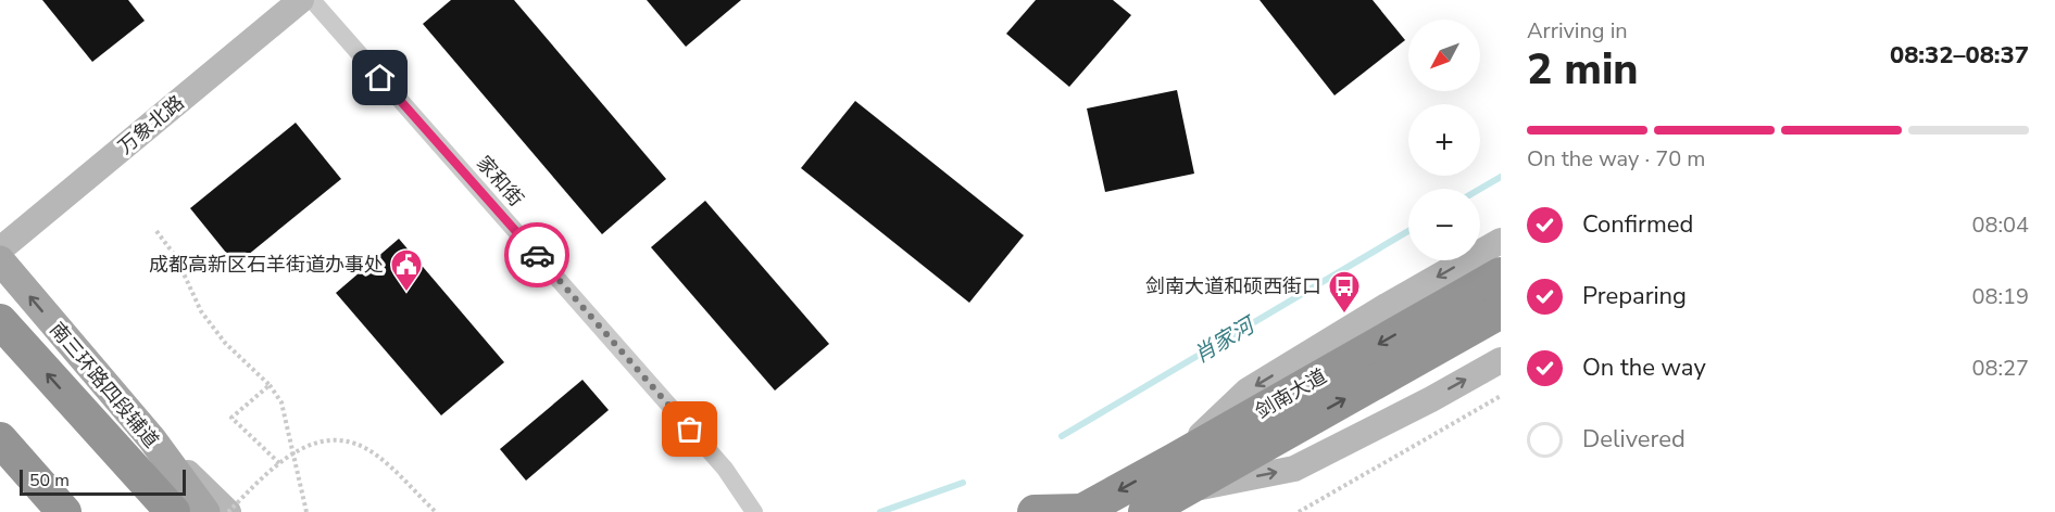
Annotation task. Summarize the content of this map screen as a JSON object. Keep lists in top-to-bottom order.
{
  "streets": {
    "highway": ["剑南大道"],
    "main road": ["万象北路", "南三环路四段辅道"],
    "street": ["家和街"]
  },
  "one_way": ["南三环路四段辅道"],
  "water": ["肖家河"],
  "places": {
    "public building": ["成都高新区石羊街道办事处"],
    "bus stop": ["剑南大道和硕西街口"]
  },
  "scale_bar": "50 m",
  "north": "bottom left",
  "page": {
    "heading": ["2 min", "Arriving in", "08:32–08:37"],
    "map_buttons": ["+", "−"],
    "bar": "On the way · 70 m",
    "list": [
      ["Confirmed", "08:04"],
      ["Preparing", "08:19"],
      ["On the way", "08:27"],
      "Delivered"
    ],
    "scale": "50 m"
  }
}
